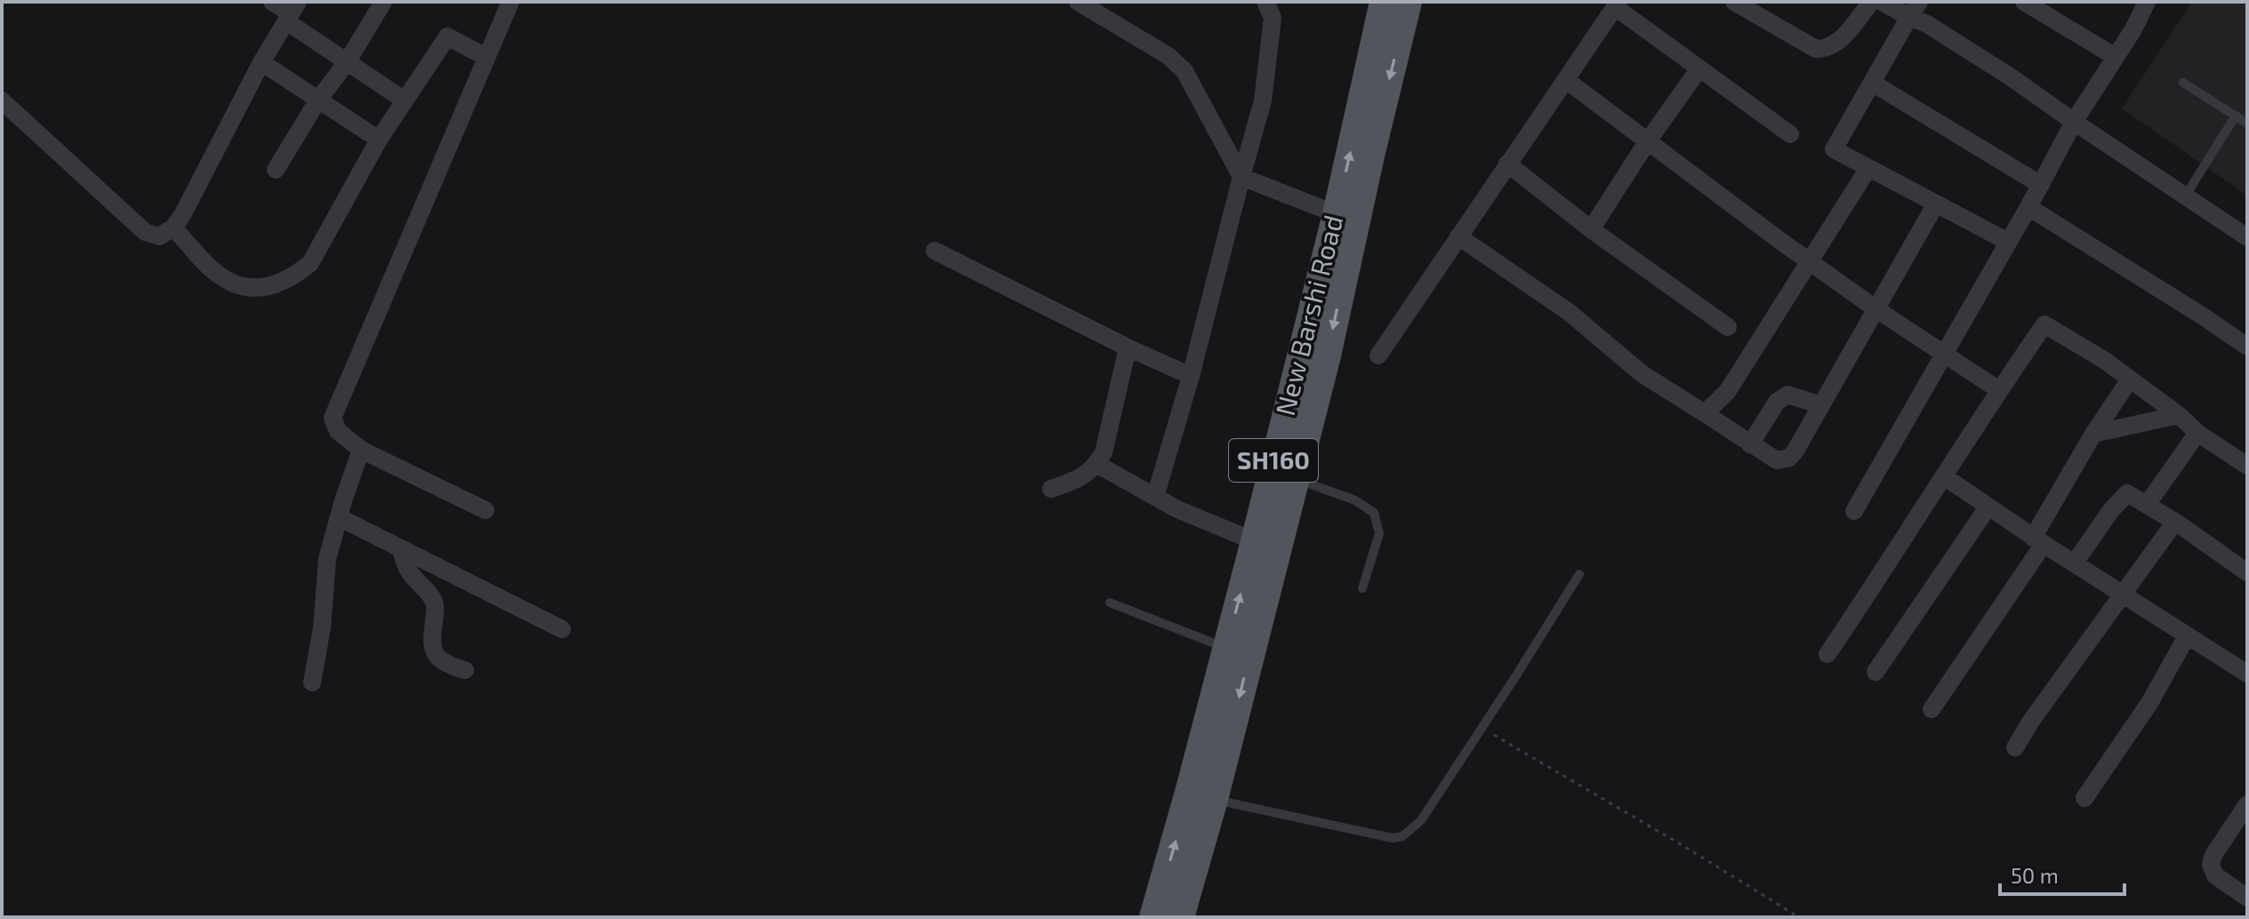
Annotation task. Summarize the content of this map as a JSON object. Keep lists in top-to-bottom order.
{
  "streets": {
    "main road": ["New Barshi Road", "SH160"]
  },
  "scale_bar": "50 m"
}
